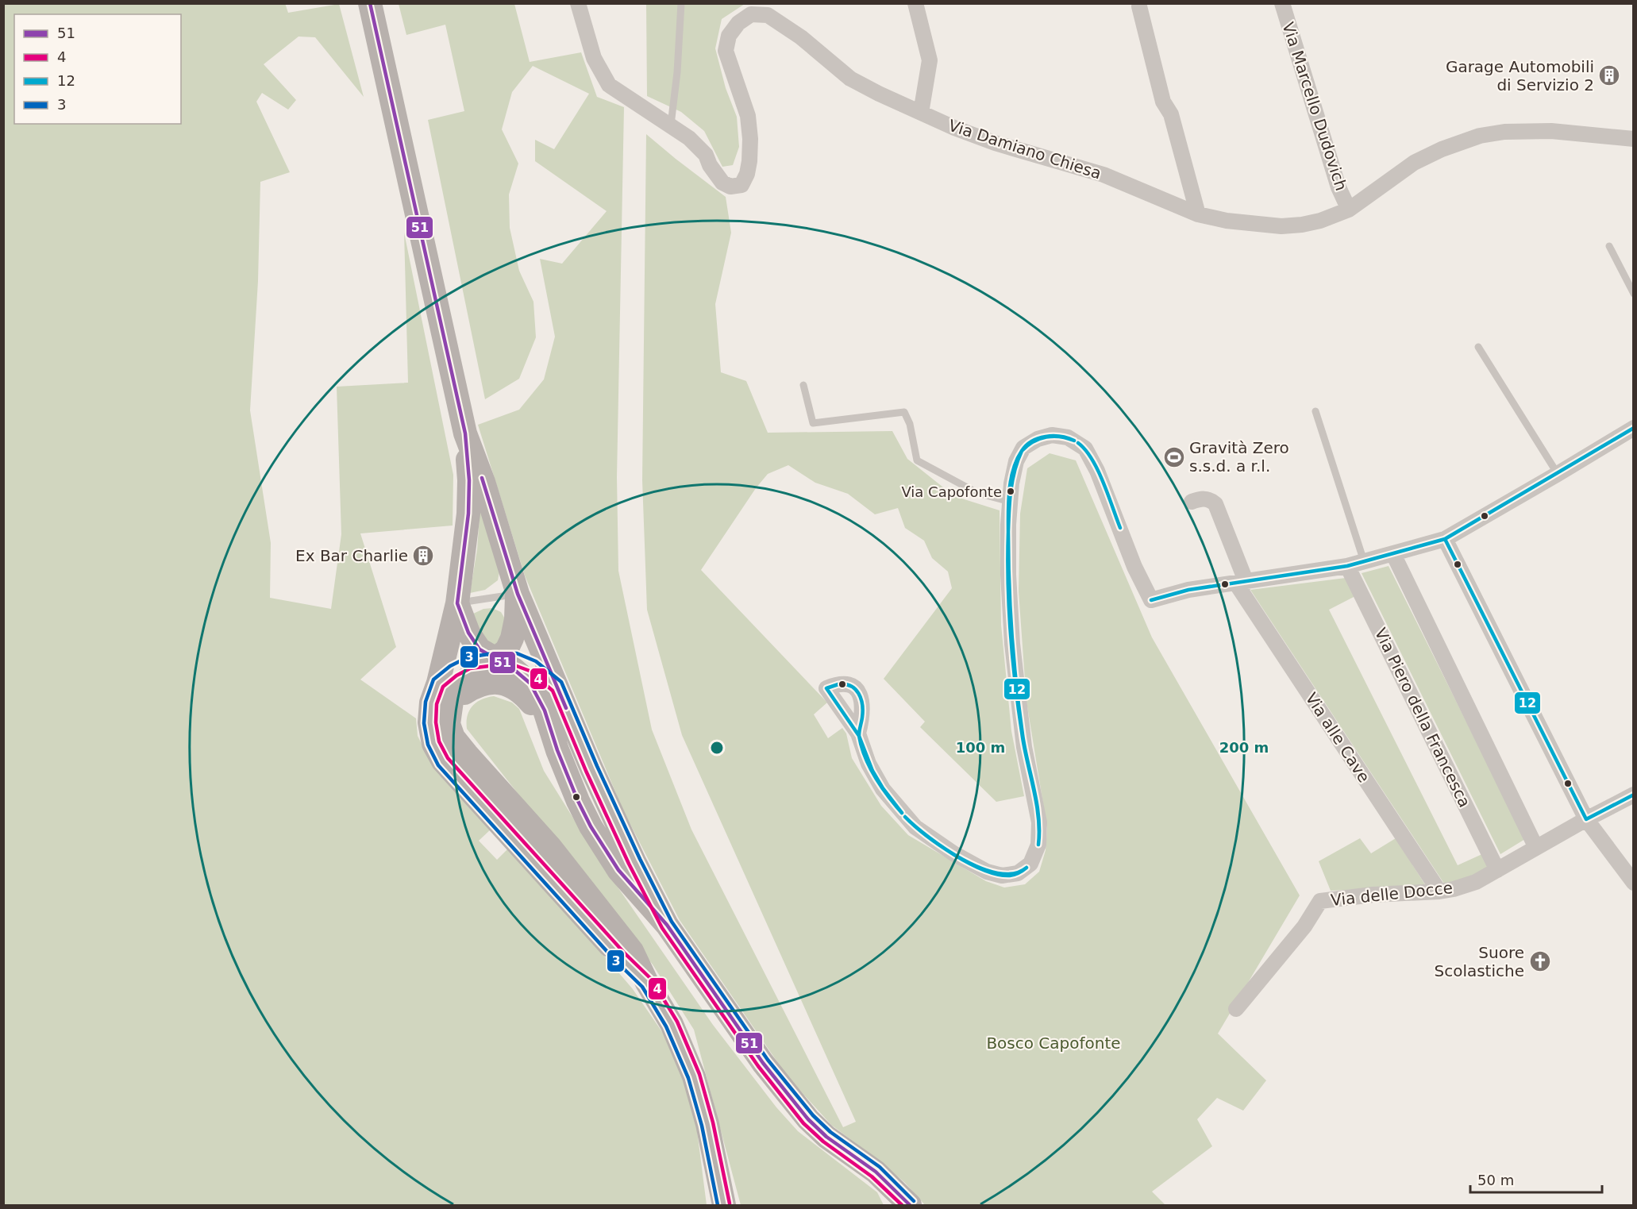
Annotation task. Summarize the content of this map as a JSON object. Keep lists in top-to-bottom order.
{
  "streets": {
    "street": [
      "Via Marcello Dudovich",
      "Via Damiano Chiesa",
      "Via Piero della Francesca",
      "Via alle Cave",
      "Via delle Docce"
    ]
  },
  "crossings": [
    ["Via Marcello Dudovich", "Via Damiano Chiesa"],
    ["Via Piero della Francesca", "Via delle Docce"],
    ["Via alle Cave", "Via delle Docce"]
  ],
  "parks": ["Bosco Capofonte"],
  "places": {
    "building": ["Garage Automobili di Servizio 2", "Ex Bar Charlie"],
    "sports": ["Gravità Zero s.s.d. a r.l."],
    "other": ["Via Capofonte"],
    "church": ["Suore Scolastiche"]
  },
  "lines": [
    "transit line 51",
    "transit line 12",
    "transit line 3",
    "transit line 4"
  ],
  "legend": [
    "51",
    "4",
    "12",
    "3"
  ],
  "scale_bar": "50 m",
  "rings": ["100 m", "200 m"]
}
